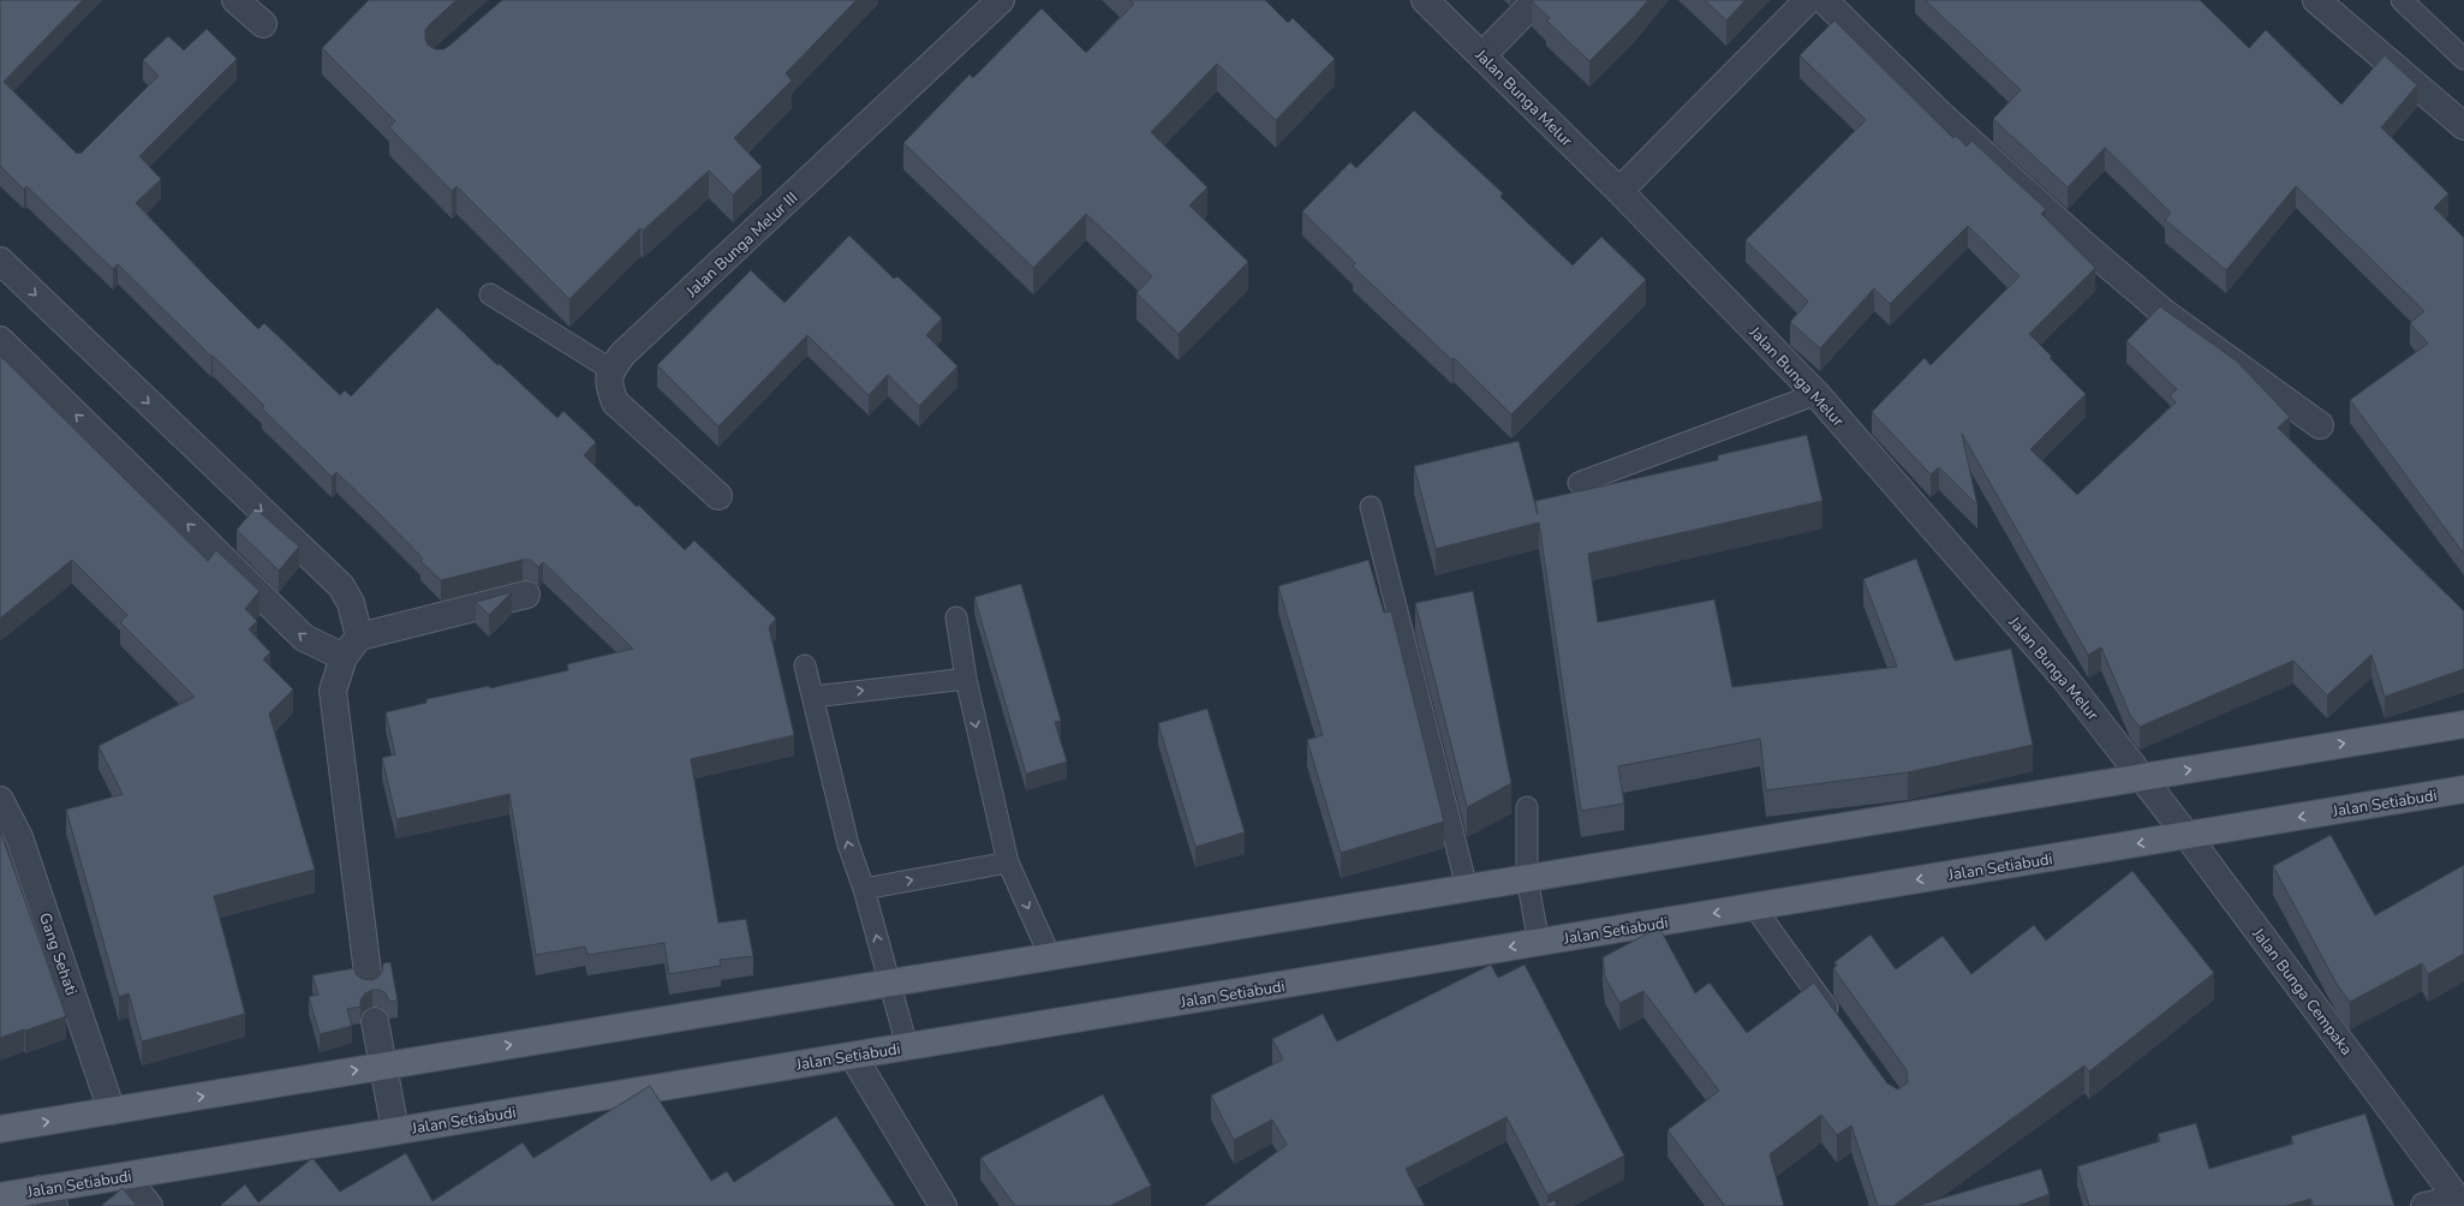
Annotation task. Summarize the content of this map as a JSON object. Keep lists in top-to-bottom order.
{
  "streets": {
    "main road": ["Jalan Setiabudi"],
    "street": [
      "Jalan Bunga Melur",
      "Jalan Bunga Melur III",
      "Gang Sehati",
      "Jalan Bunga Cempaka"
    ]
  },
  "crossings": [
    ["Jalan Bunga Melur", "Jalan Bunga Cempaka"],
    ["Jalan Setiabudi", "Jalan Bunga Cempaka"]
  ]
}
